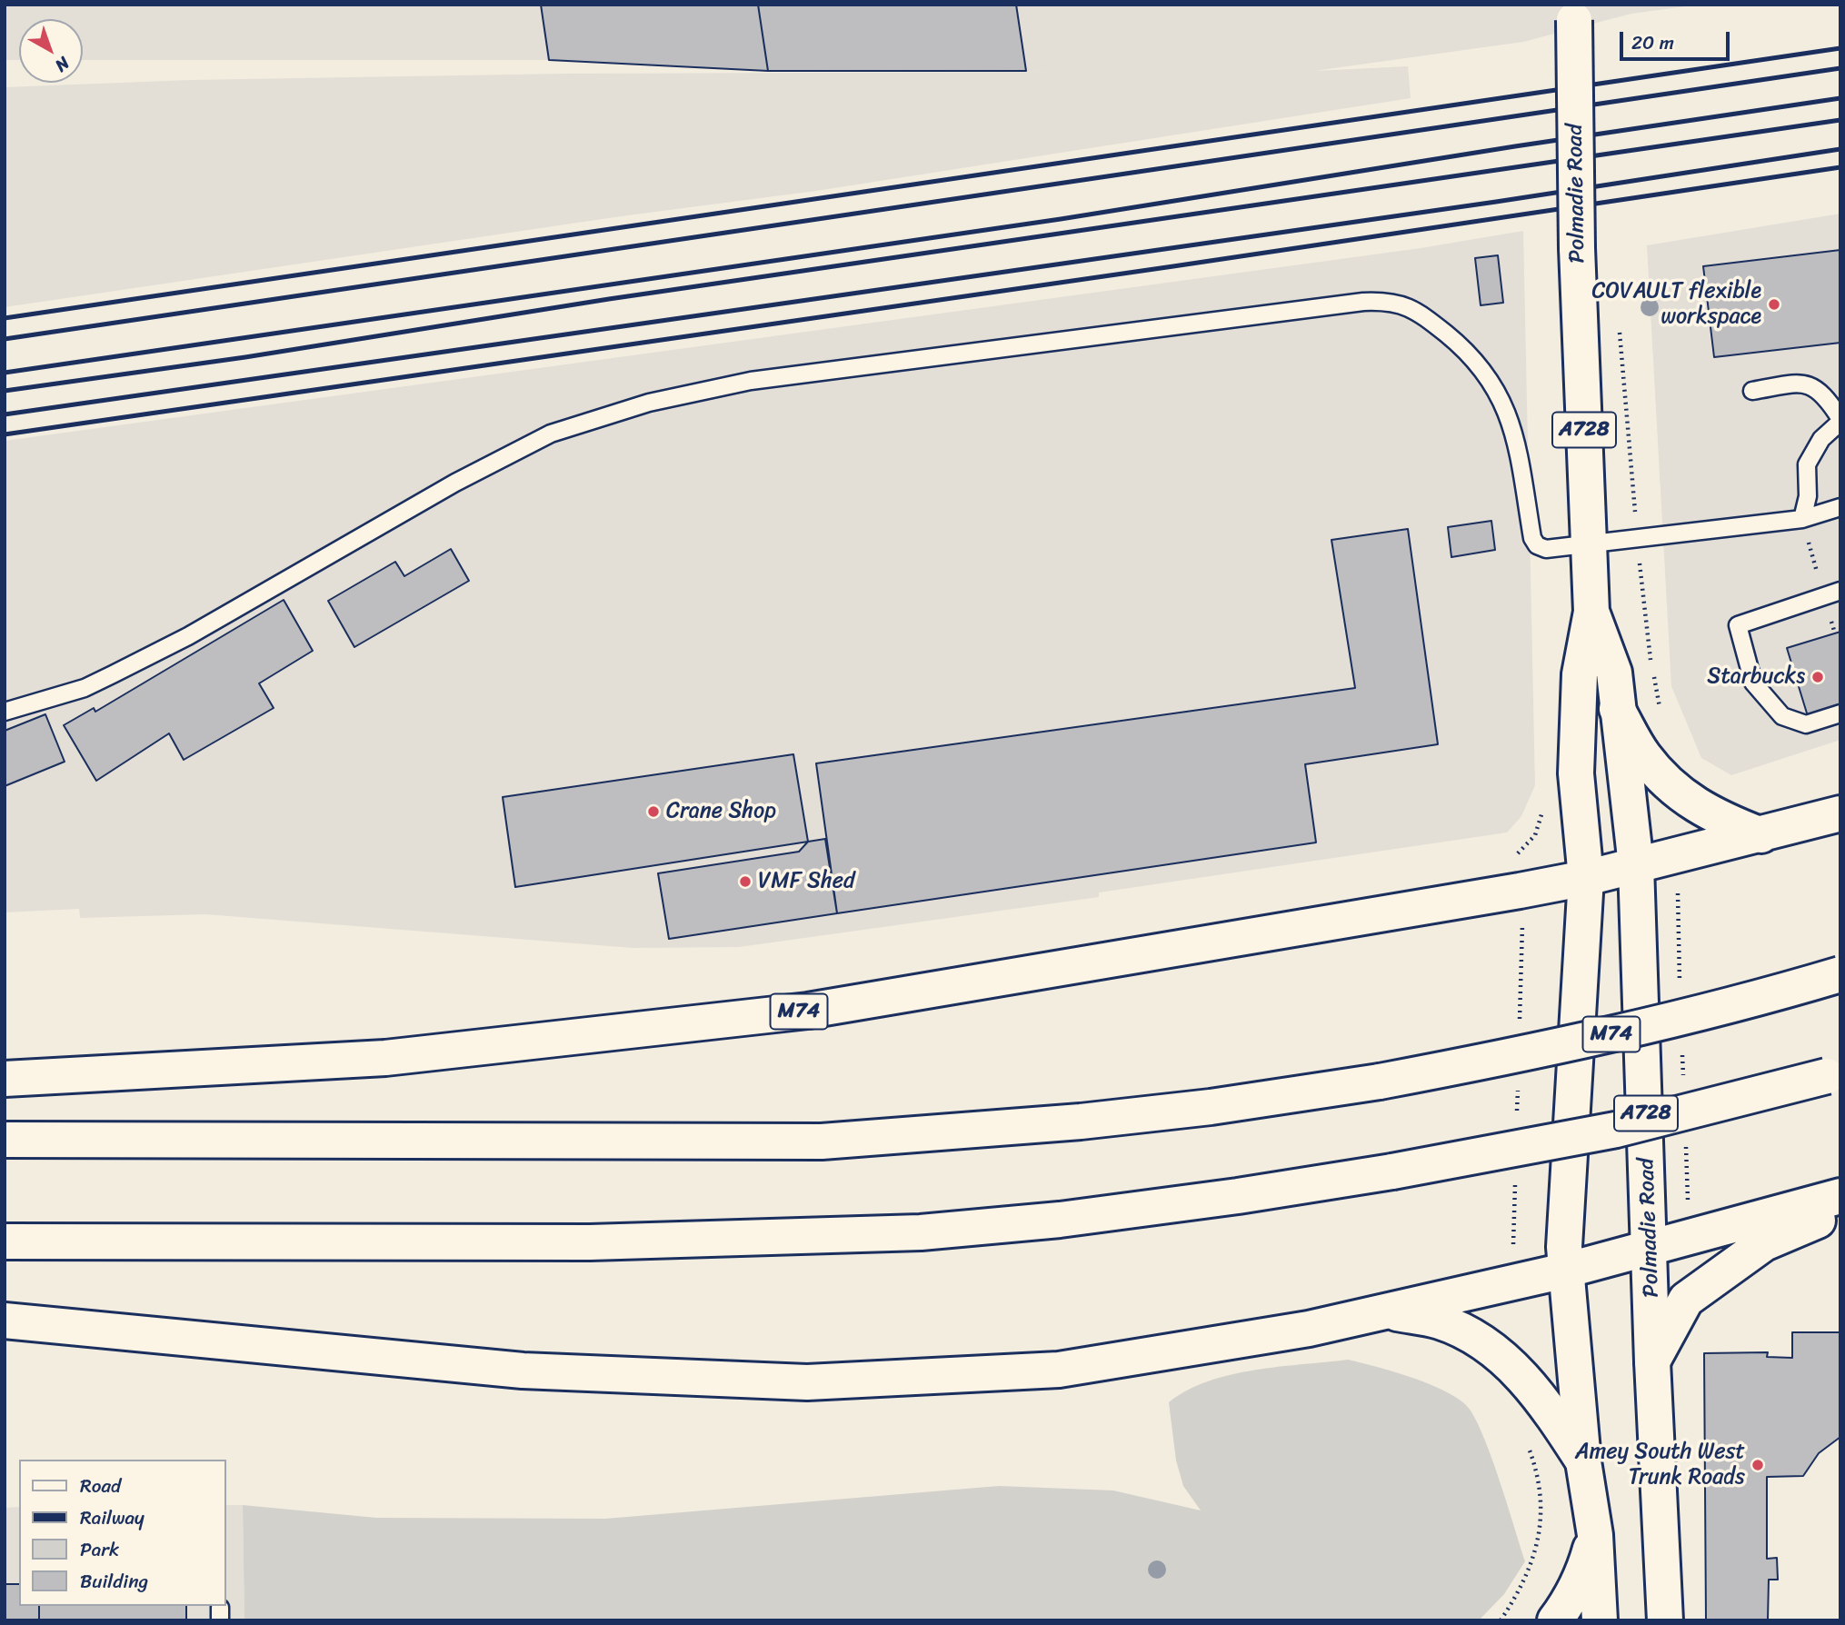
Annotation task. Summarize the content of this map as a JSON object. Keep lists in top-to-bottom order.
{
  "streets": {
    "main road": ["Polmadie Road", "A728", "M74"]
  },
  "crossings": [
    ["Polmadie Road", "A728"],
    ["Polmadie Road", "M74"]
  ],
  "places": [
    "COVAULT flexible workspace",
    "Starbucks",
    "Crane Shop",
    "VMF Shed",
    "Amey South West Trunk Roads"
  ],
  "legend": [
    "Road",
    "Railway",
    "Park",
    "Building"
  ],
  "scale_bar": "20 m",
  "north": "bottom right"
}
